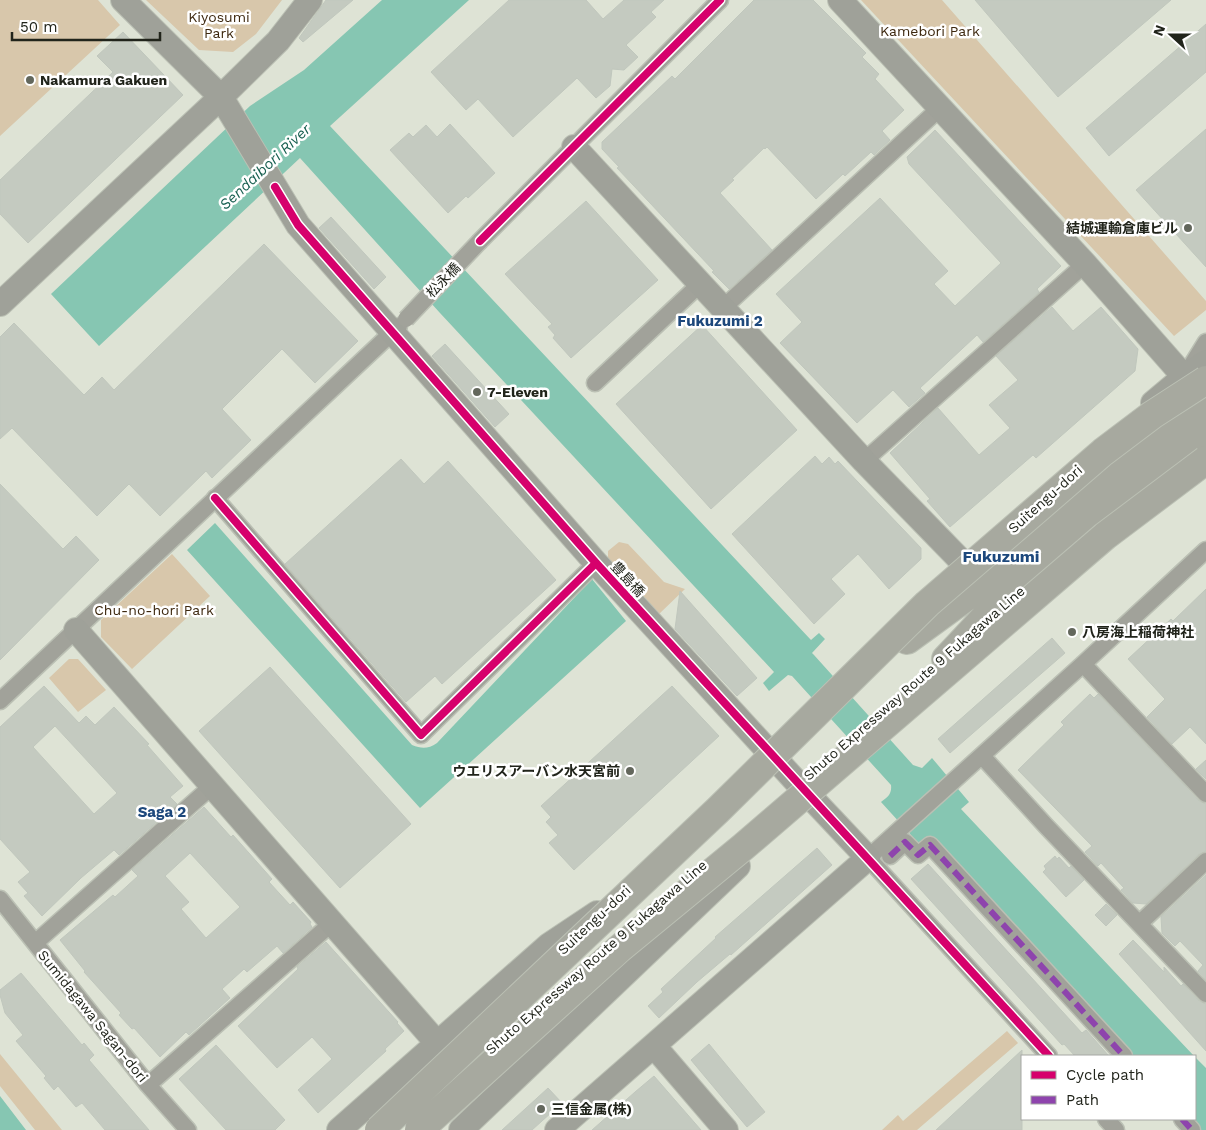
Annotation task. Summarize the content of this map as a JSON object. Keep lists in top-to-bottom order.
{
  "streets": {
    "highway": ["Shuto Expressway Route 9 Fukagawa Line"],
    "street": [
      "松永橋",
      "Suitengu-dori",
      "豊島橋",
      "Sumidagawa Sagan-dori"
    ]
  },
  "crossings": [
    ["松永橋", "豊島橋"],
    ["Suitengu-dori", "豊島橋"],
    ["Suitengu-dori", "Shuto Expressway Route 9 Fukagawa Line"]
  ],
  "districts": ["Fukuzumi 2", "Fukuzumi", "Saga 2"],
  "water": ["Sendaibori River"],
  "parks": ["Kiyosumi Park", "Kamebori Park", "Chu-no-hori Park"],
  "places": [
    "Nakamura Gakuen",
    "結城運輸倉庫ビル",
    "7-Eleven",
    "八房海上稲荷神社",
    "ウエリスアーバン水天宮前",
    "三信金属(株)"
  ],
  "legend": ["Cycle path", "Path"],
  "scale_bar": "50 m",
  "north": "left"
}
